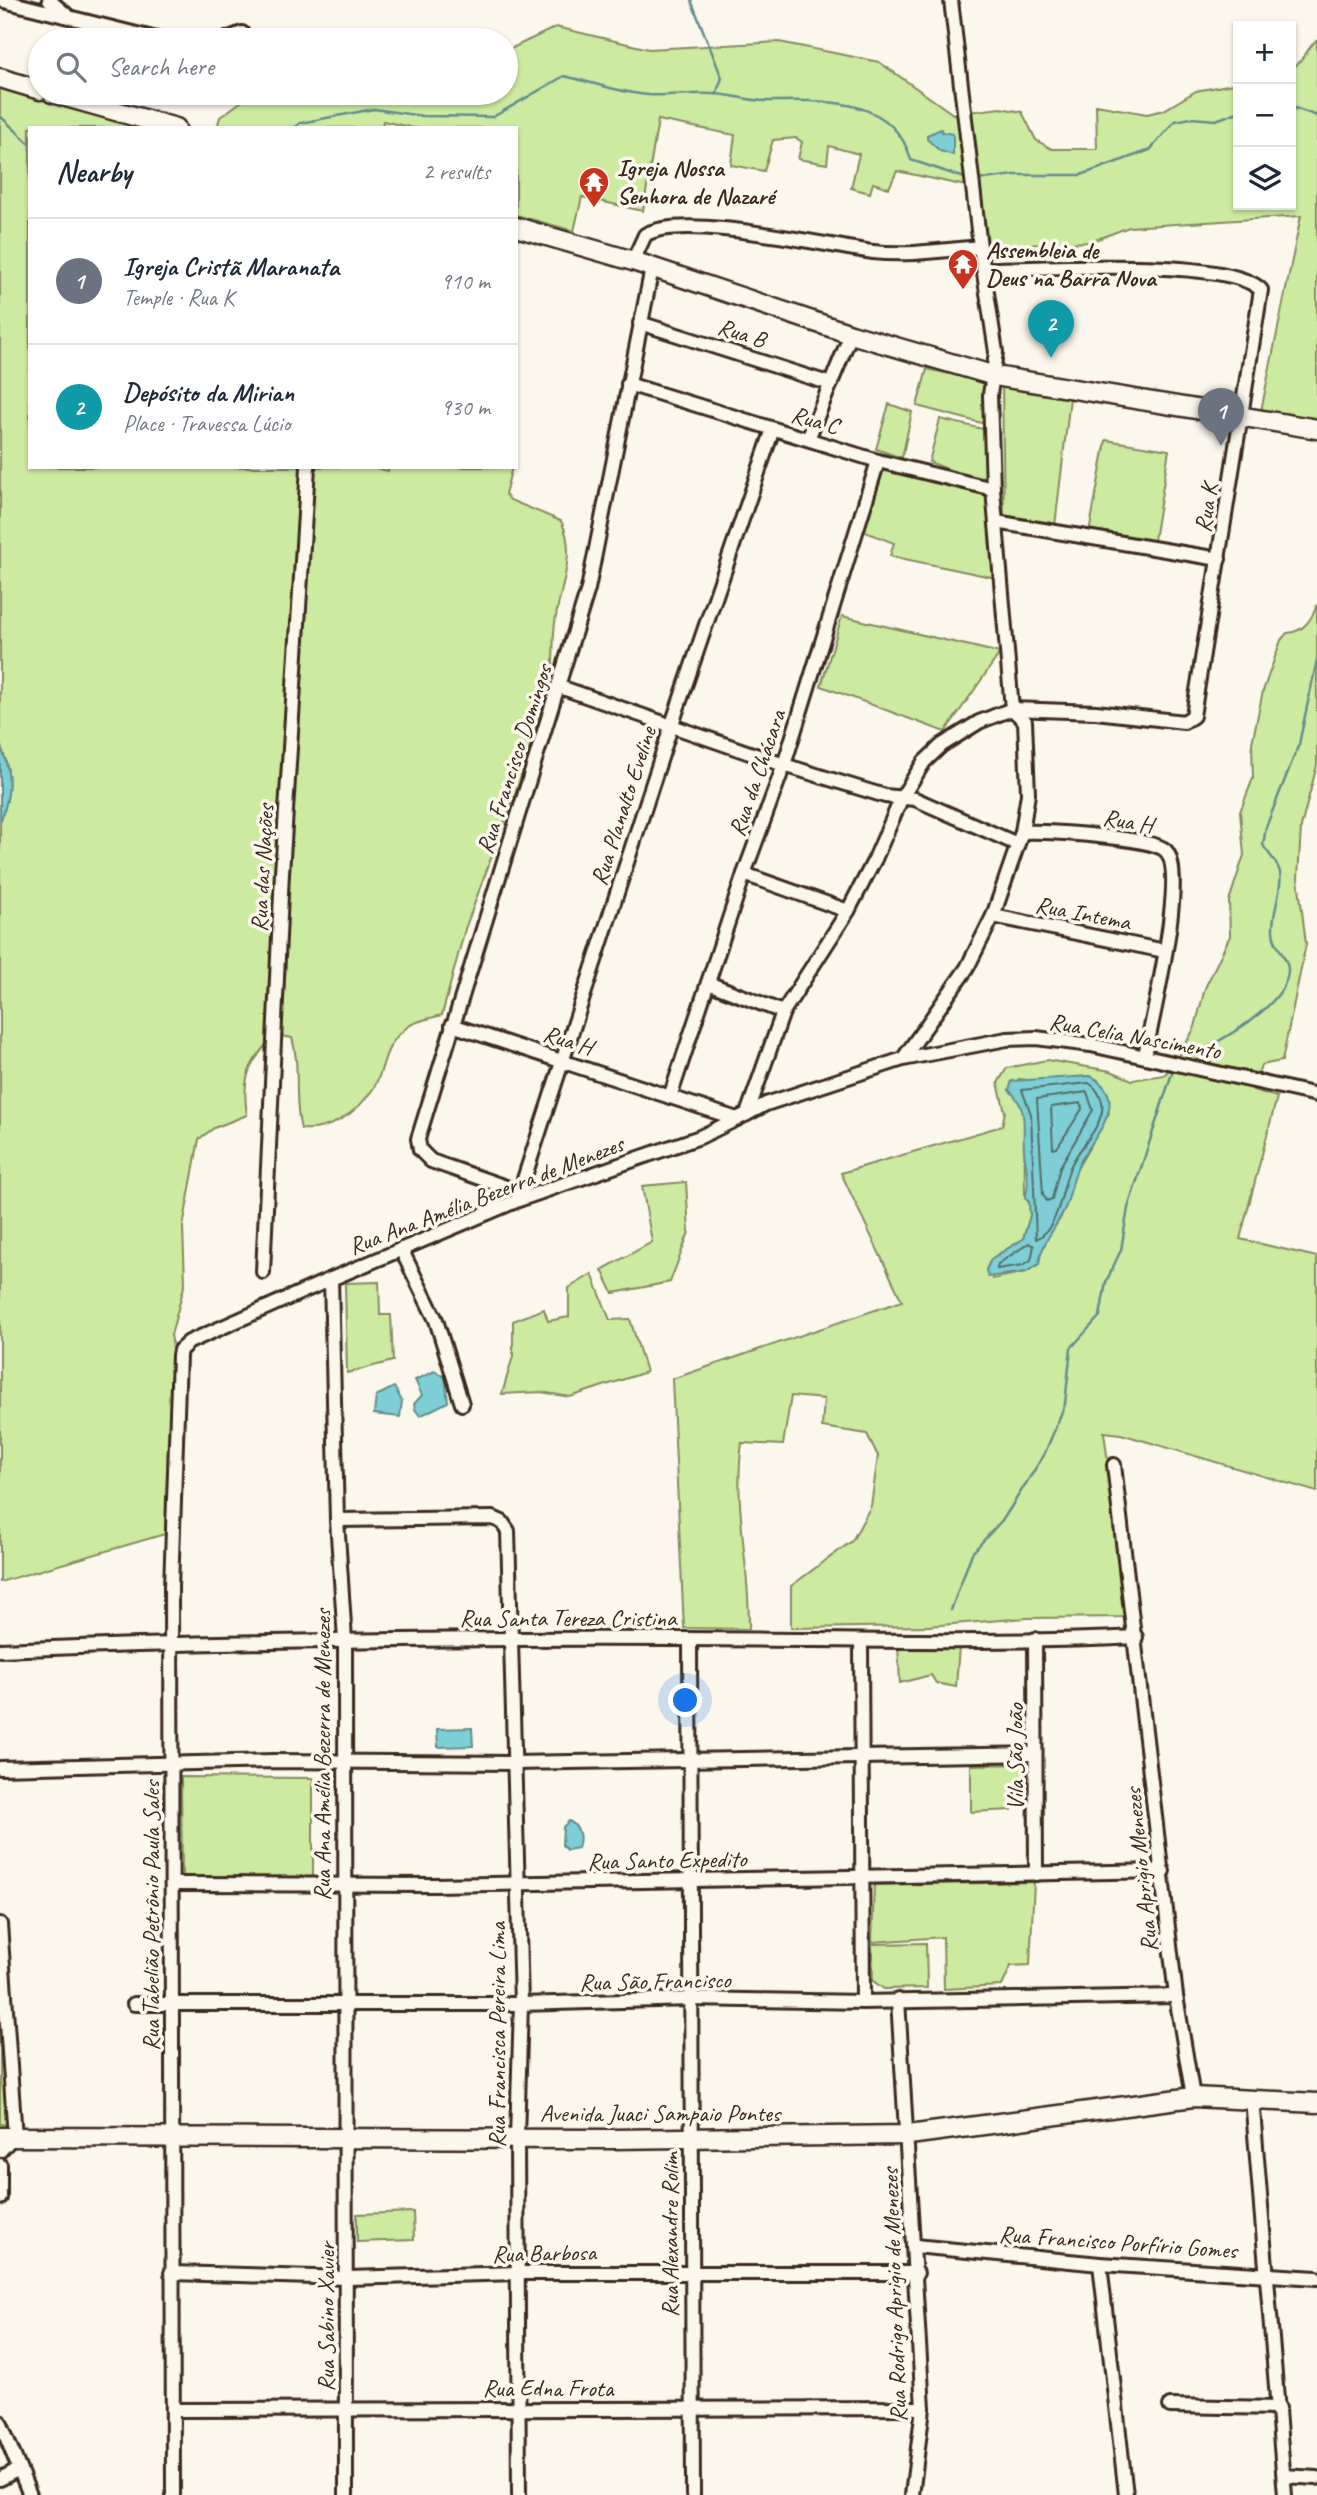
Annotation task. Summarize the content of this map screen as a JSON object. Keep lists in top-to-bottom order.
{
  "streets": {
    "main road": ["Avenida Juaci Sampaio Pontes"],
    "street": [
      "Rua B",
      "Rua C",
      "Rua K",
      "Rua Francisco Domingos",
      "Rua da Chácara",
      "Rua Planalto Eveline",
      "Rua H",
      "Rua das Nações",
      "Rua Intema",
      "Rua Celia Nascimento",
      "Rua Ana Amélia Bezerra de Menezes",
      "Rua Santa Tereza Cristina",
      "Vila São João",
      "Rua Santo Expedito",
      "Rua Aprigio Menezes",
      "Rua Tabelião Petrônio Paula Sales",
      "Rua São Francisco",
      "Rua Francisca Pereira Lima",
      "Rua Alexandre Rolim",
      "Rua Francisco Porfírio Gomes",
      "Rua Barbosa",
      "Rua Rodrigo Aprigio de Menezes",
      "Rua Sabino Xavier",
      "Rua Edna Frota"
    ]
  },
  "crossings": [
    ["Rua B", "Rua Francisco Domingos"],
    ["Rua C", "Rua Francisco Domingos"],
    ["Rua C", "Rua da Chácara"],
    ["Rua C", "Rua Planalto Eveline"],
    ["Rua Francisco Domingos", "Rua Planalto Eveline"],
    ["Rua Francisco Domingos", "Rua H"],
    ["Rua Francisco Domingos", "Rua Ana Amélia Bezerra de Menezes"],
    ["Rua da Chácara", "Rua H"],
    ["Rua Planalto Eveline", "Rua H"],
    ["Rua Planalto Eveline", "Rua Ana Amélia Bezerra de Menezes"],
    ["Rua H", "Rua Intema"],
    ["Rua H", "Rua Celia Nascimento"],
    ["Rua H", "Rua Ana Amélia Bezerra de Menezes"],
    ["Rua Celia Nascimento", "Rua Ana Amélia Bezerra de Menezes"],
    ["Rua Ana Amélia Bezerra de Menezes", "Rua Santa Tereza Cristina"],
    ["Rua Ana Amélia Bezerra de Menezes", "Rua Santo Expedito"],
    ["Rua Ana Amélia Bezerra de Menezes", "Rua Tabelião Petrônio Paula Sales"],
    ["Rua Ana Amélia Bezerra de Menezes", "Rua São Francisco"],
    ["Rua Ana Amélia Bezerra de Menezes", "Rua Francisca Pereira Lima"],
    ["Rua Ana Amélia Bezerra de Menezes", "Avenida Juaci Sampaio Pontes"],
    ["Rua Ana Amélia Bezerra de Menezes", "Rua Sabino Xavier"],
    ["Rua Santa Tereza Cristina", "Vila São João"],
    ["Rua Santa Tereza Cristina", "Rua Aprigio Menezes"],
    ["Rua Santa Tereza Cristina", "Rua Tabelião Petrônio Paula Sales"],
    ["Rua Santa Tereza Cristina", "Rua Francisca Pereira Lima"],
    ["Rua Santa Tereza Cristina", "Rua Alexandre Rolim"],
    ["Vila São João", "Rua Santo Expedito"],
    ["Rua Santo Expedito", "Rua Aprigio Menezes"],
    ["Rua Santo Expedito", "Rua Tabelião Petrônio Paula Sales"],
    ["Rua Santo Expedito", "Rua Francisca Pereira Lima"],
    ["Rua Santo Expedito", "Rua Alexandre Rolim"],
    ["Rua Aprigio Menezes", "Rua São Francisco"],
    ["Rua Aprigio Menezes", "Avenida Juaci Sampaio Pontes"],
    ["Rua Tabelião Petrônio Paula Sales", "Rua São Francisco"],
    ["Rua Tabelião Petrônio Paula Sales", "Avenida Juaci Sampaio Pontes"],
    ["Rua Tabelião Petrônio Paula Sales", "Rua Barbosa"],
    ["Rua Tabelião Petrônio Paula Sales", "Rua Edna Frota"],
    ["Rua São Francisco", "Rua Francisca Pereira Lima"],
    ["Rua São Francisco", "Rua Alexandre Rolim"],
    ["Rua São Francisco", "Rua Rodrigo Aprigio de Menezes"],
    ["Rua Francisca Pereira Lima", "Avenida Juaci Sampaio Pontes"],
    ["Rua Francisca Pereira Lima", "Rua Barbosa"],
    ["Rua Francisca Pereira Lima", "Rua Edna Frota"],
    ["Avenida Juaci Sampaio Pontes", "Rua Alexandre Rolim"],
    ["Avenida Juaci Sampaio Pontes", "Rua Rodrigo Aprigio de Menezes"],
    ["Avenida Juaci Sampaio Pontes", "Rua Sabino Xavier"],
    ["Rua Alexandre Rolim", "Rua Barbosa"],
    ["Rua Alexandre Rolim", "Rua Edna Frota"],
    ["Rua Francisco Porfírio Gomes", "Rua Rodrigo Aprigio de Menezes"],
    ["Rua Barbosa", "Rua Rodrigo Aprigio de Menezes"],
    ["Rua Barbosa", "Rua Sabino Xavier"],
    ["Rua Rodrigo Aprigio de Menezes", "Rua Edna Frota"],
    ["Rua Sabino Xavier", "Rua Edna Frota"]
  ],
  "places": {
    "temple": ["Igreja Nossa Senhora de Nazaré", "Assembleia de Deus na Barra Nova"]
  },
  "page": {
    "map_buttons": ["+", "−"],
    "search": "Search here",
    "heading": ["Nearby", "2 results"],
    "list": [
      {
        "mark": "1",
        "name": "Igreja Cristã Maranata",
        "note": "Temple · Rua K",
        "value": "910 m"
      },
      {
        "mark": "2",
        "name": "Depósito da Mirian",
        "note": "Place · Travessa Lúcio",
        "value": "930 m"
      }
    ],
    "pins": ["2", "1"]
  }
}
